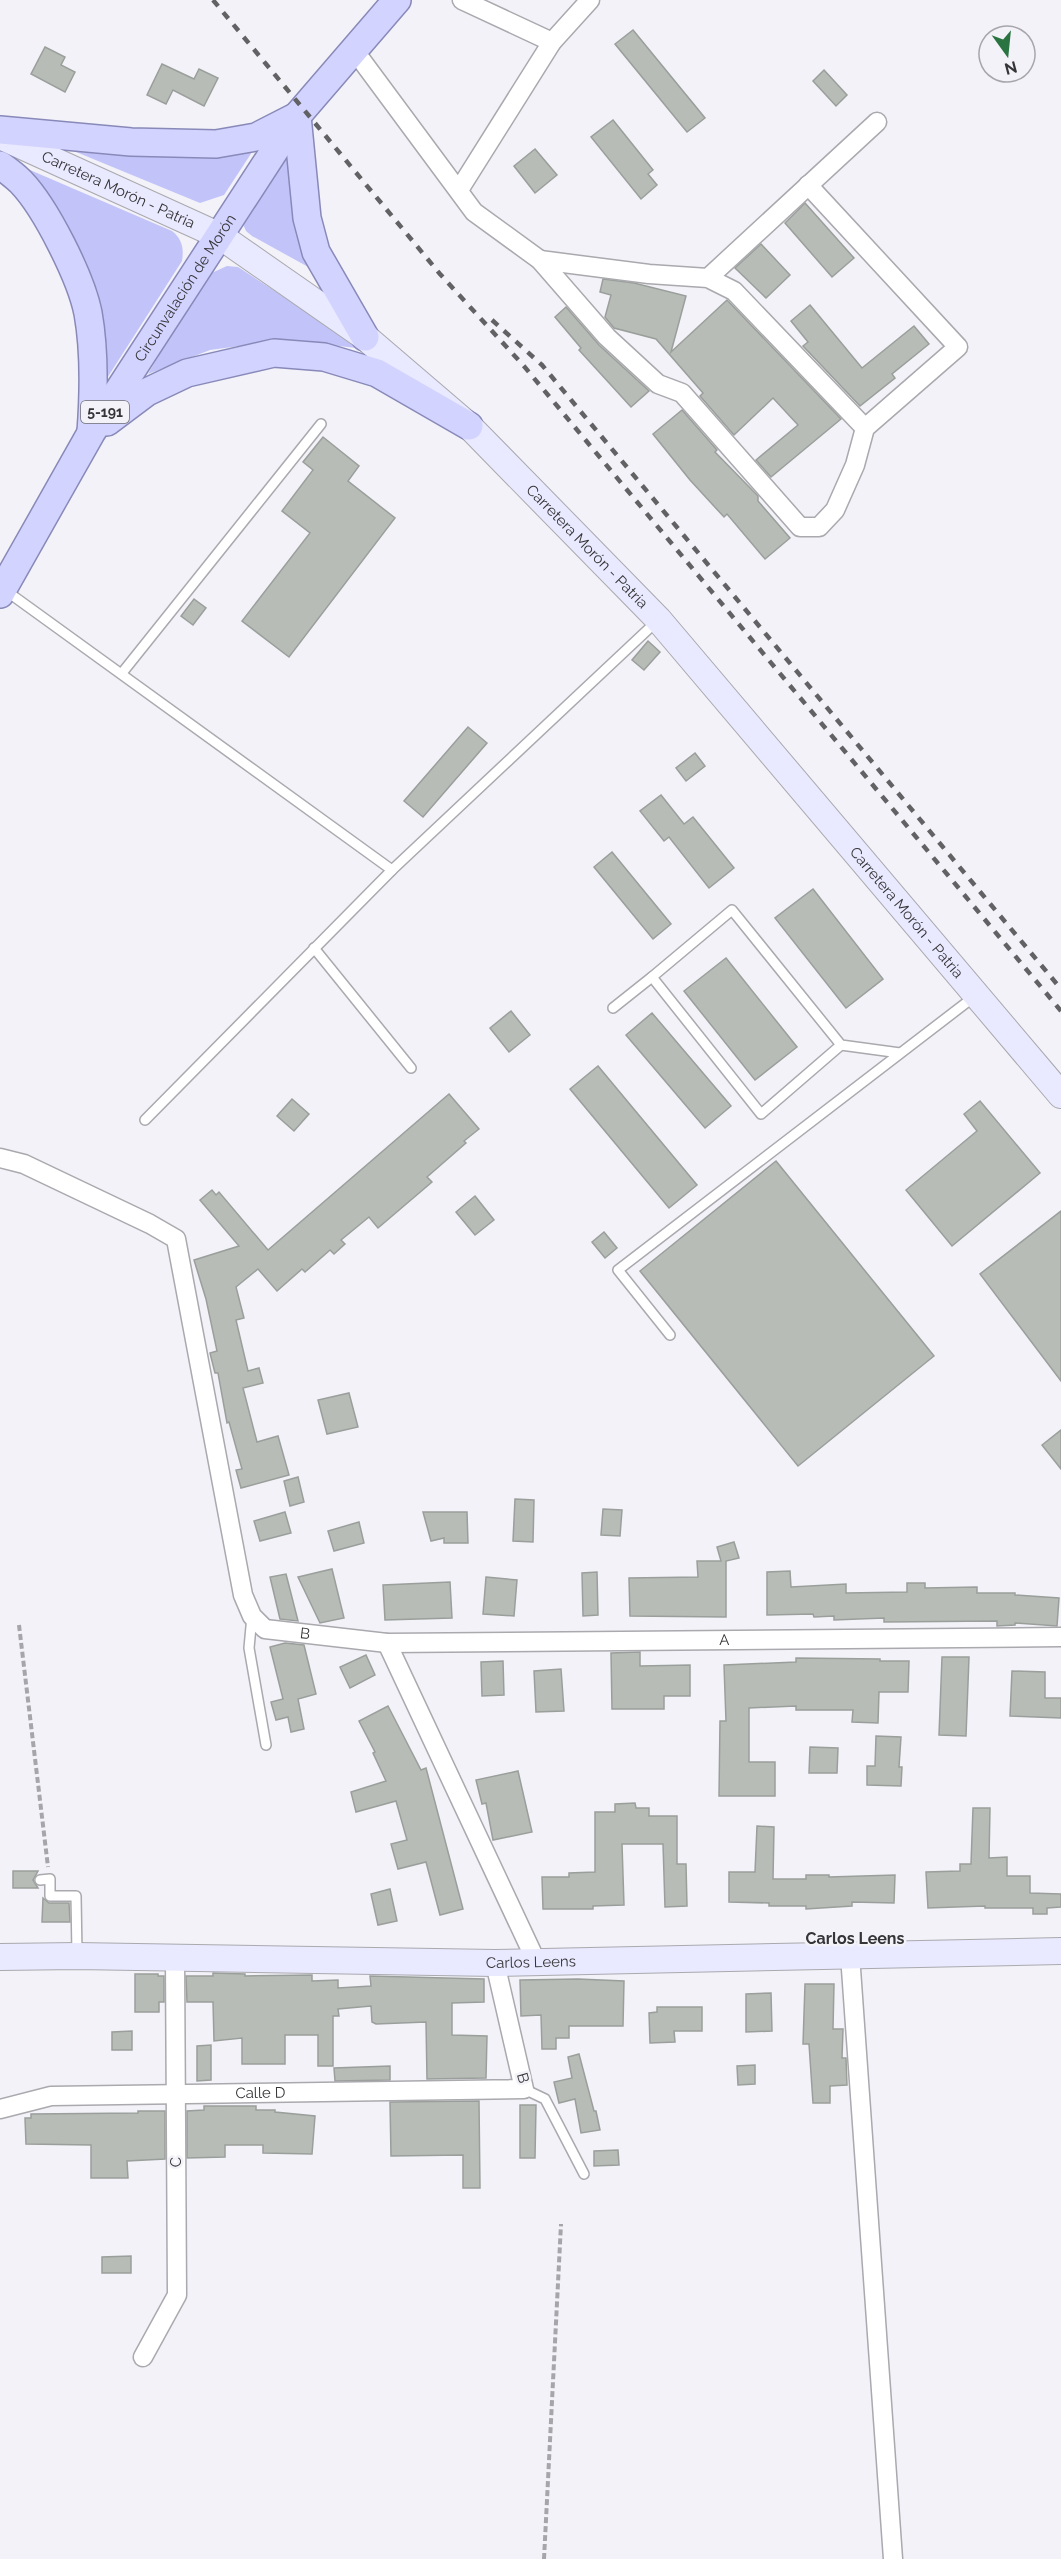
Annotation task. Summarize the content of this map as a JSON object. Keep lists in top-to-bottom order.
{
  "streets": {
    "main road": ["Circunvalación de Morón", "5-191"],
    "street": [
      "Carretera Morón - Patria",
      "B",
      "A",
      "Carlos Leens",
      "Calle D",
      "C"
    ]
  },
  "crossings": [
    ["Carretera Morón - Patria", "Circunvalación de Morón"],
    ["B", "A"],
    ["B", "Carlos Leens"],
    ["B", "Calle D"],
    ["Carlos Leens", "C"],
    ["Calle D", "C"]
  ],
  "districts": ["Carlos Leens"],
  "north": "bottom"
}
